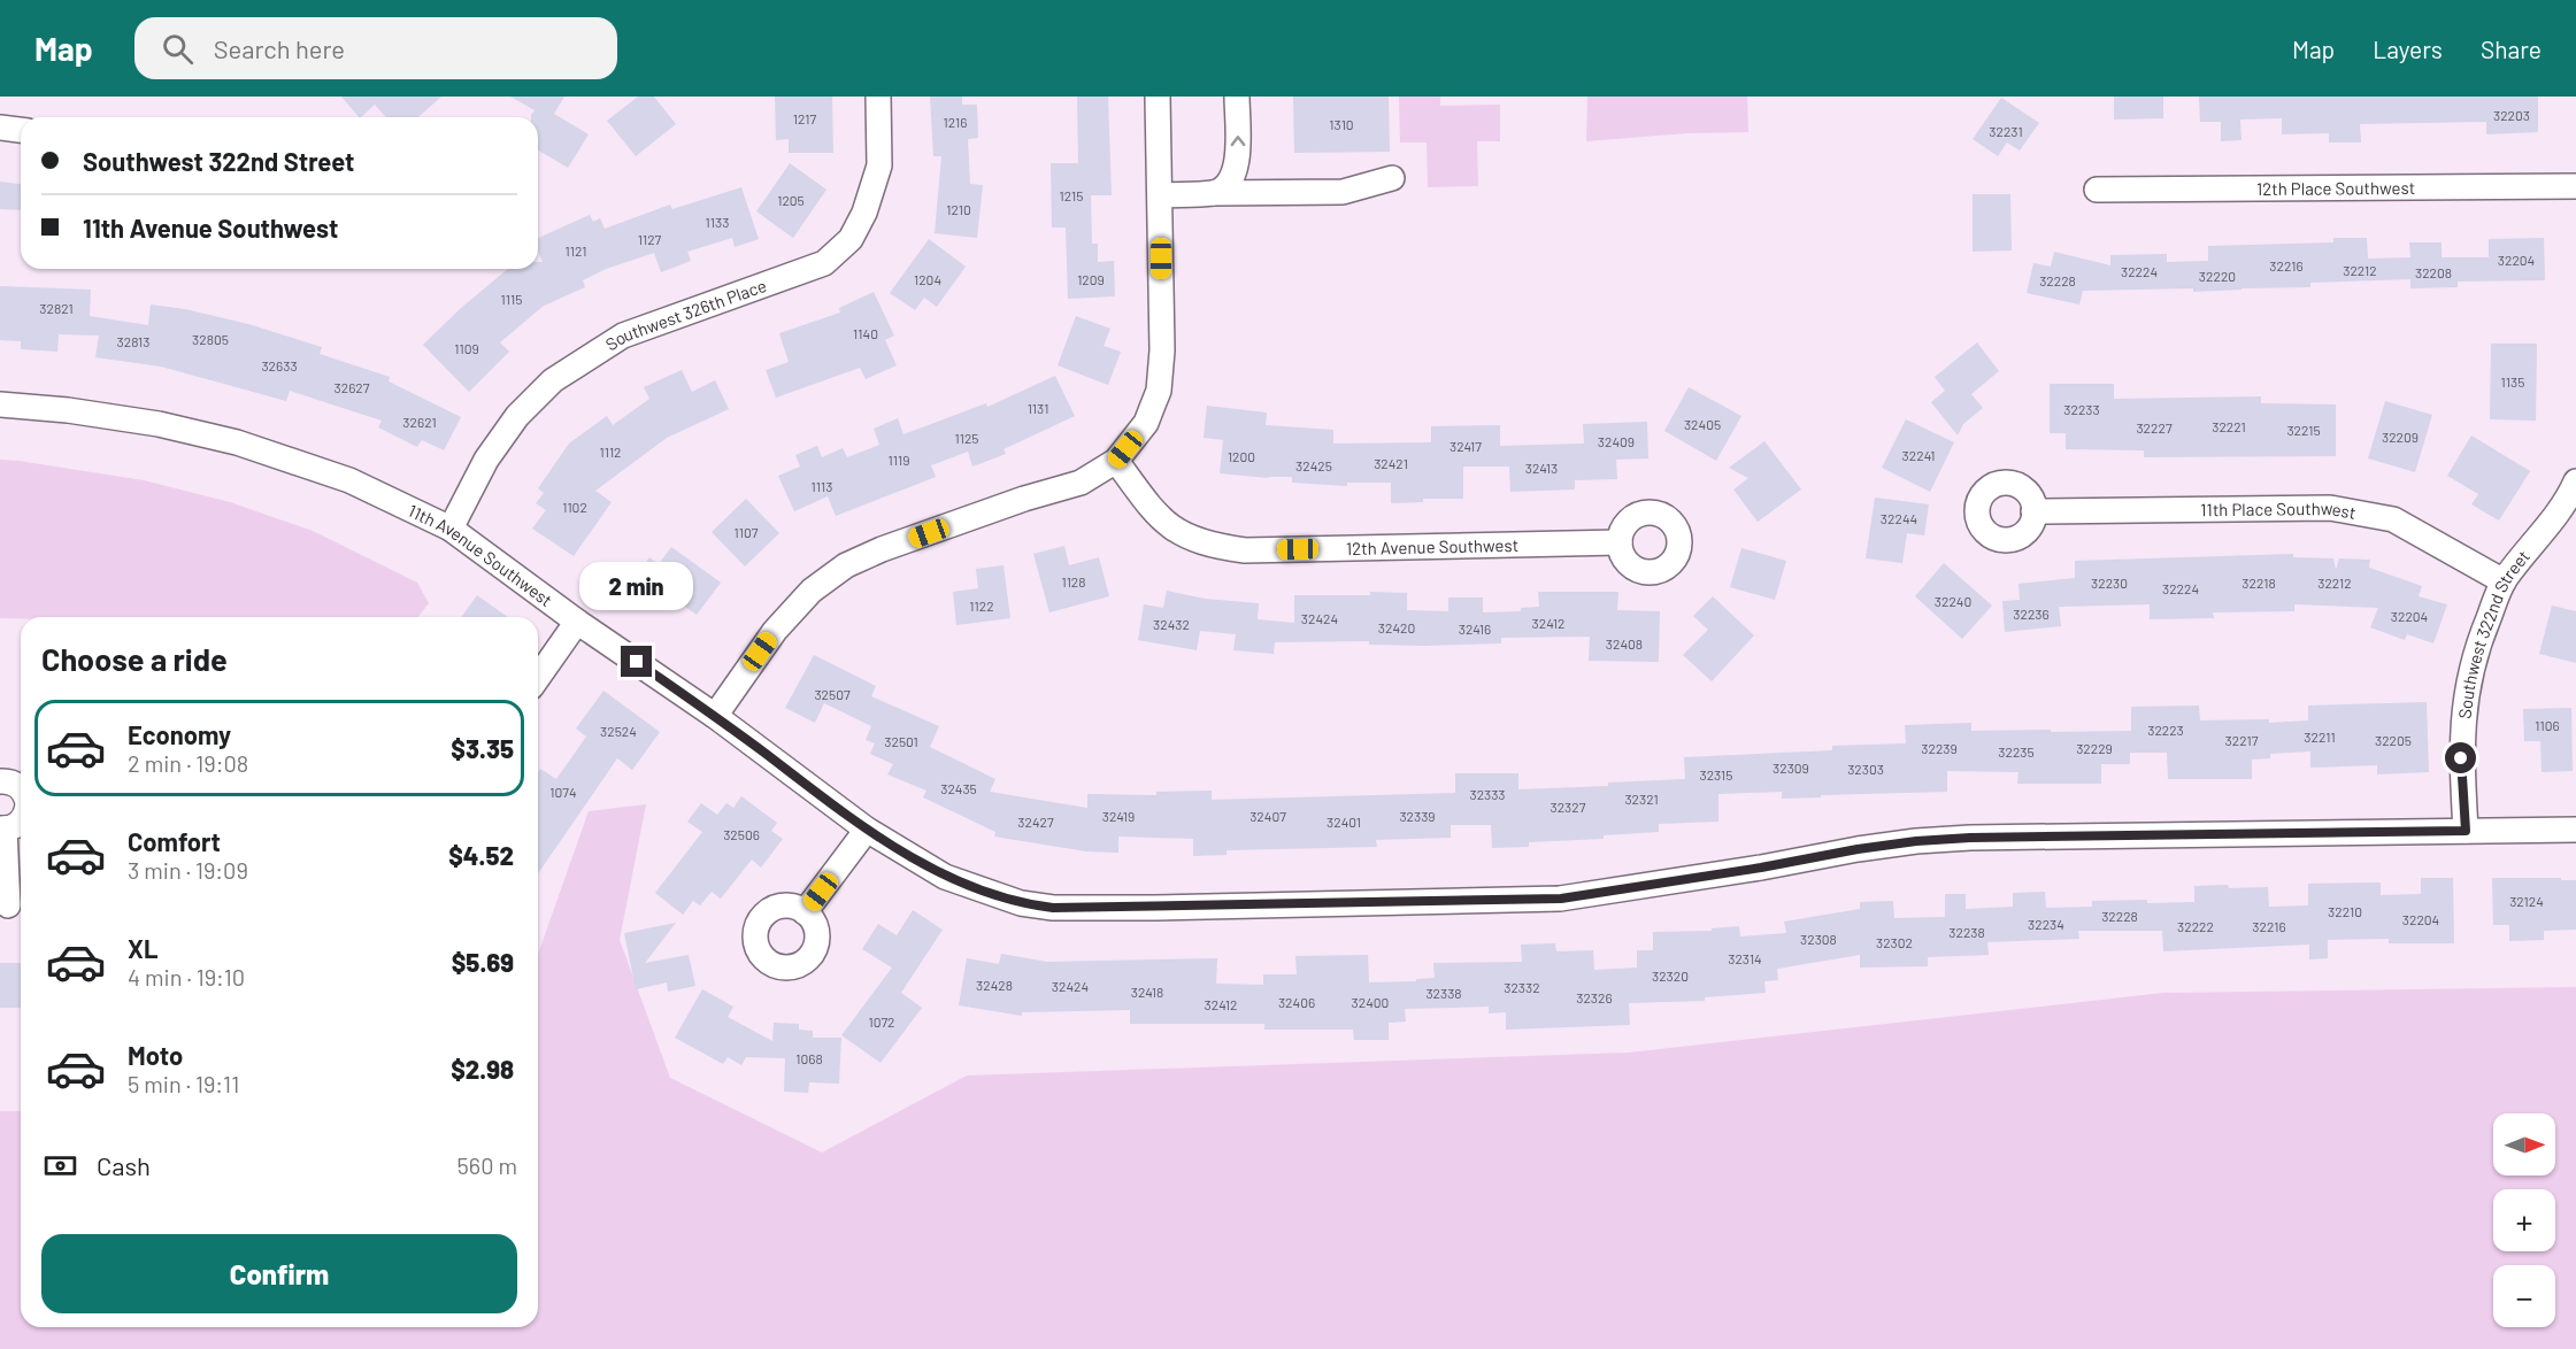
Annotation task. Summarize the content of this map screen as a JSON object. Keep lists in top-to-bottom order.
{
  "streets": {
    "street": [
      "12th Place Southwest",
      "Southwest 326th Place",
      "11th Place Southwest",
      "12th Avenue Southwest",
      "11th Avenue Southwest",
      "Southwest 322nd Street"
    ]
  },
  "crossings": [
    ["Southwest 326th Place", "11th Avenue Southwest"],
    ["11th Place Southwest", "Southwest 322nd Street"],
    ["11th Avenue Southwest", "Southwest 322nd Street"]
  ],
  "house_numbers": [
    "32203",
    "1217",
    "1216",
    "1310",
    "32231",
    "1215",
    "1205",
    "1210",
    "1133",
    "1127",
    "1121",
    "32204",
    "32216",
    "32212",
    "32224",
    "32208",
    "32220",
    "1204",
    "1209",
    "32228",
    "1115",
    "32821",
    "1140",
    "32805",
    "32813",
    "1109",
    "32633",
    "1135",
    "32627",
    "1131",
    "32233",
    "32621",
    "32405",
    "32221",
    "32227",
    "32215",
    "32209",
    "1125",
    "32409",
    "32417",
    "1112",
    "32241",
    "1200",
    "1119",
    "32421",
    "32425",
    "32413",
    "1113",
    "1102",
    "32244",
    "1107",
    "1128",
    "32230",
    "32218",
    "32212",
    "32224",
    "32240",
    "1122",
    "32236",
    "32204",
    "32424",
    "32412",
    "32432",
    "32420",
    "32416",
    "32408",
    "32507",
    "1106",
    "32223",
    "32524",
    "32211",
    "32217",
    "32205",
    "32501",
    "32239",
    "32229",
    "32235",
    "32309",
    "32303",
    "32315",
    "32435",
    "1074",
    "32333",
    "32321",
    "32327",
    "32419",
    "32407",
    "32339",
    "32427",
    "32401",
    "32506",
    "32124",
    "32210",
    "32228",
    "32204",
    "32234",
    "32222",
    "32216",
    "32238",
    "32308",
    "32302",
    "32314",
    "32320",
    "32428",
    "32424",
    "32332",
    "32418",
    "32338",
    "32326",
    "32406",
    "32400",
    "32412",
    "1072",
    "1068"
  ],
  "north": "right",
  "page": {
    "header": "Map",
    "search": "Search here",
    "nav": ["Map", "Layers", "Share"],
    "banner": ["Southwest 322nd Street", "11th Avenue Southwest"],
    "bubble": "2 min",
    "heading": "Choose a ride",
    "list": [
      {
        "name": "Economy",
        "note": "2 min · 19:08",
        "value": "$3.35"
      },
      {
        "name": "Comfort",
        "note": "3 min · 19:09",
        "value": "$4.52"
      },
      {
        "name": "XL",
        "note": "4 min · 19:10",
        "value": "$5.69"
      },
      {
        "name": "Moto",
        "note": "5 min · 19:11",
        "value": "$2.98"
      }
    ],
    "map_buttons": ["+", "−"],
    "pay": ["Cash", "560 m"],
    "buttons": "Confirm"
  }
}
